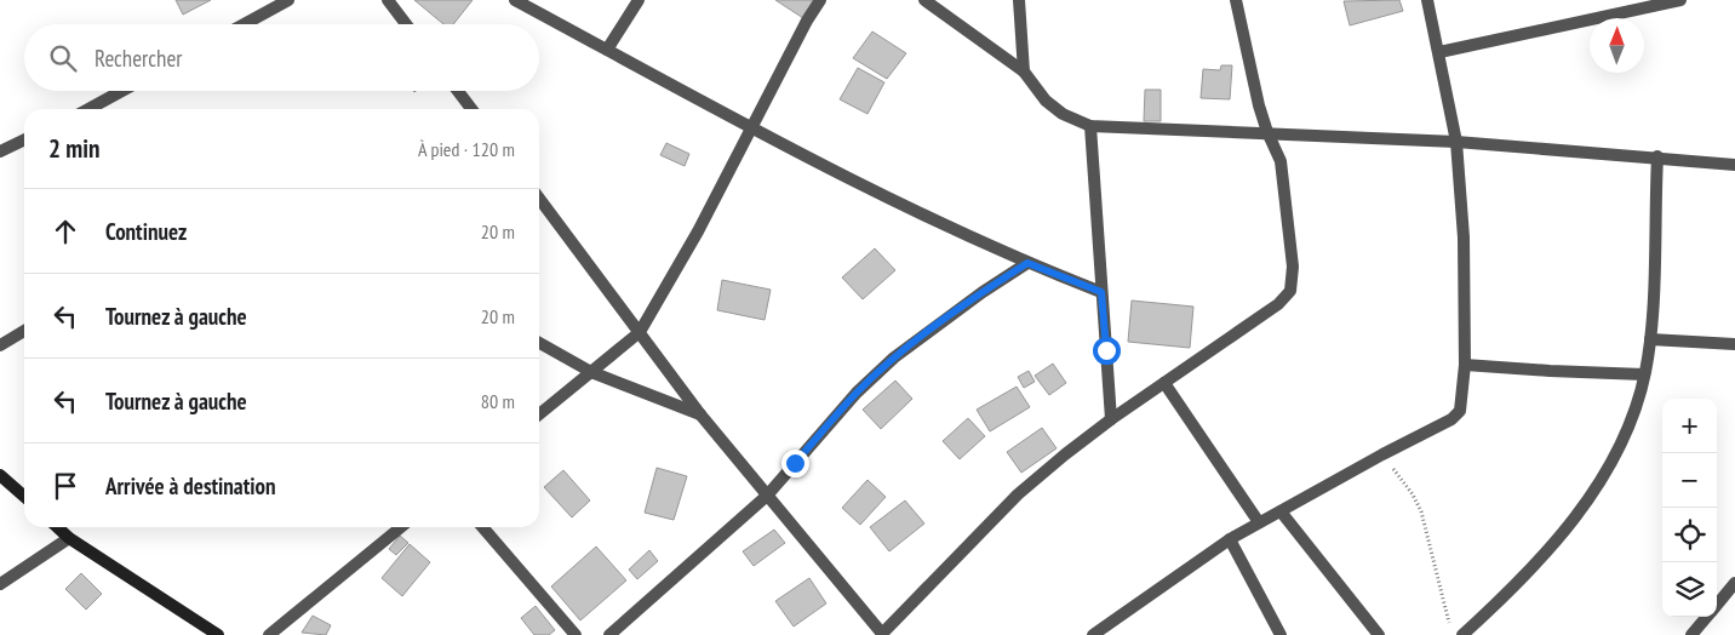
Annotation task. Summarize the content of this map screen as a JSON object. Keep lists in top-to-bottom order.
{
  "north": "top",
  "page": {
    "search": "Rechercher",
    "heading": ["2 min", "À pied · 120 m"],
    "list": [
      ["Continuez", "20 m"],
      ["Tournez à gauche", "20 m"],
      ["Tournez à gauche", "80 m"],
      "Arrivée à destination"
    ],
    "map_buttons": ["+", "−"]
  }
}
